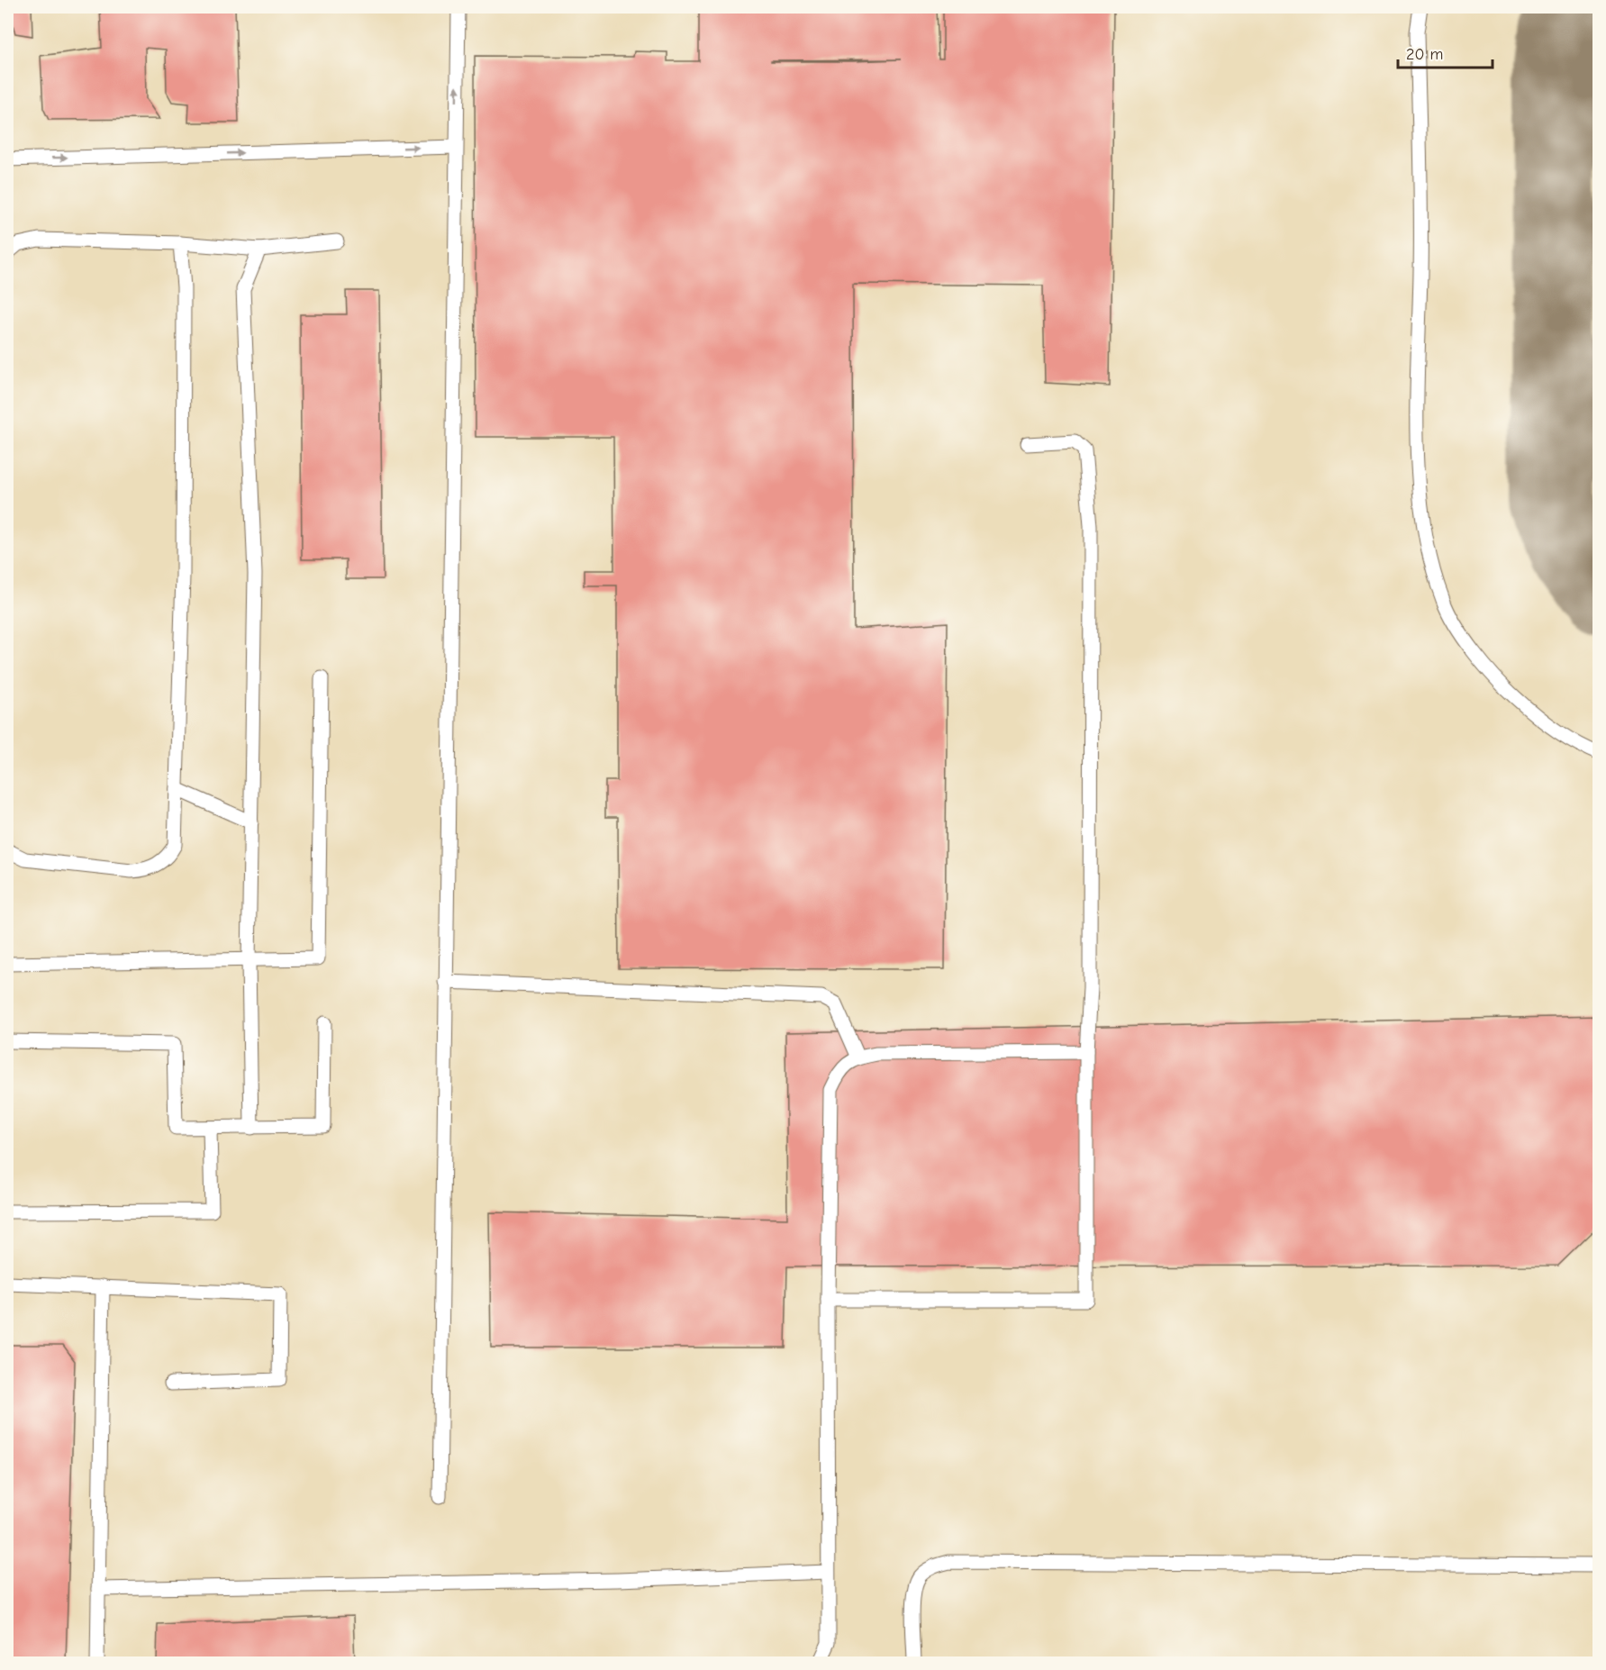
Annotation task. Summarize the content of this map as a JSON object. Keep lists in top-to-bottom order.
{
  "scale_bar": "20 m"
}
